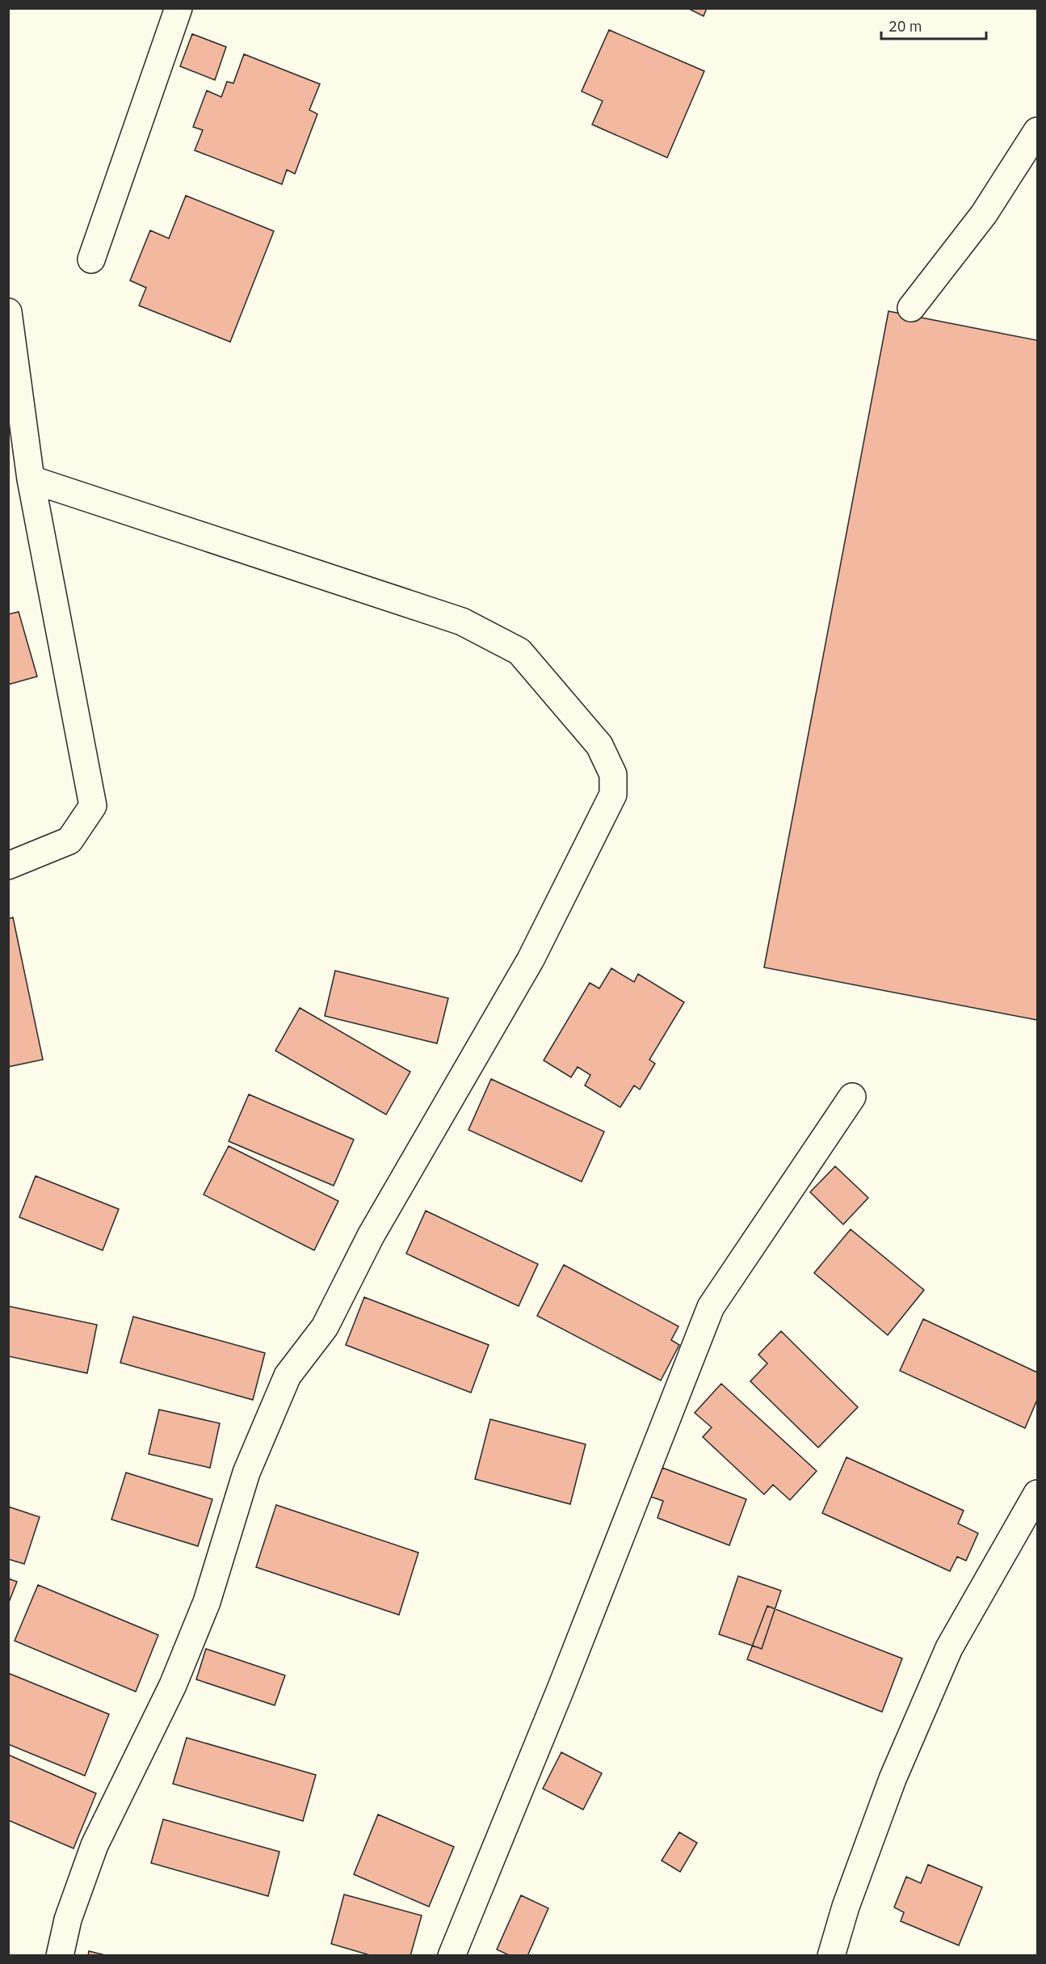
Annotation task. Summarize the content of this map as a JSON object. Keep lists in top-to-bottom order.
{
  "scale_bar": "20 m"
}
